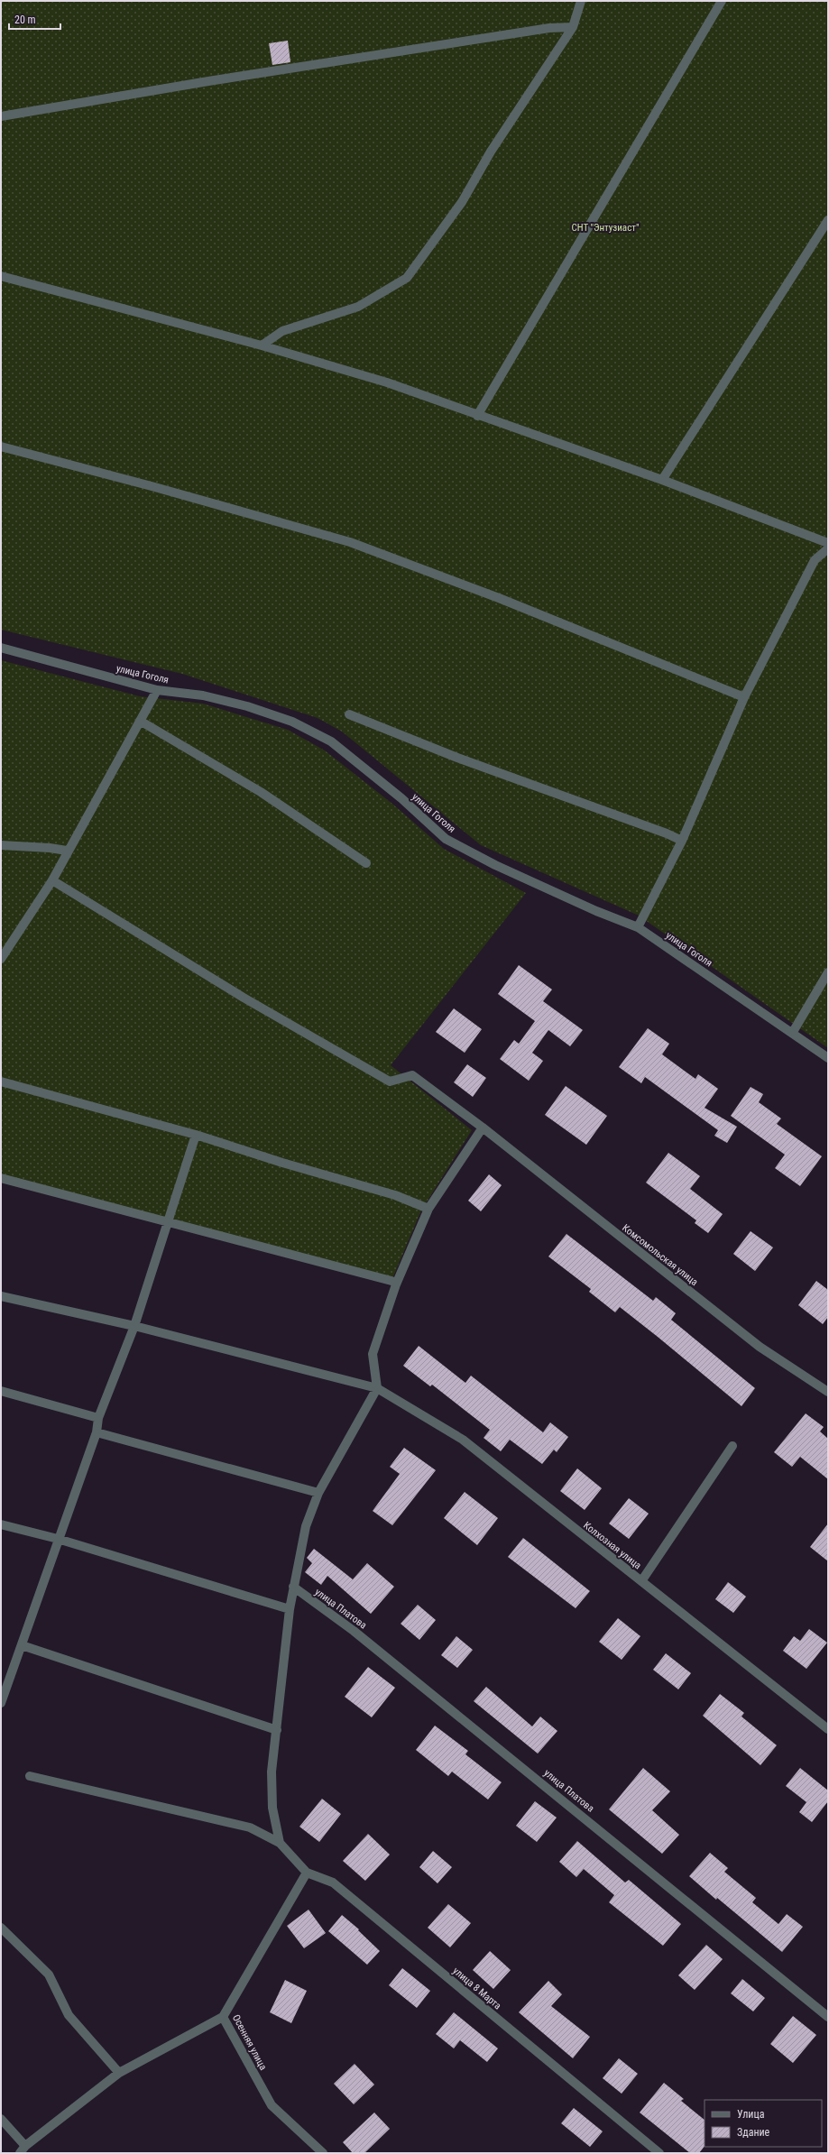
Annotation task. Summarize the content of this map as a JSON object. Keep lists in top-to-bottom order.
{
  "streets": {
    "street": [
      "улица Гоголя",
      "Комсомольская улица",
      "Колхозная улица",
      "улица Платова",
      "улица 8 Марта",
      "Осенняя улица"
    ]
  },
  "crossings": [
    ["улица 8 Марта", "Осенняя улица"]
  ],
  "parks": ["СНТ \"Энтузиаст\""],
  "legend": ["Улица", "Здание"],
  "scale_bar": "20 m"
}
